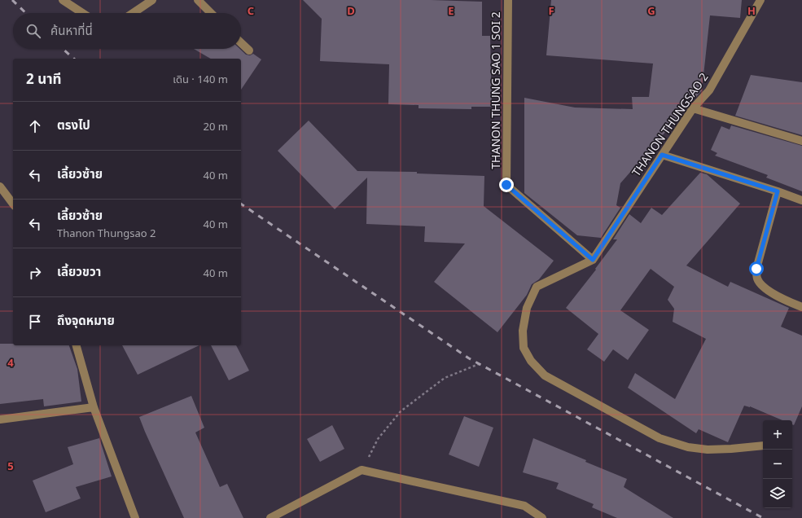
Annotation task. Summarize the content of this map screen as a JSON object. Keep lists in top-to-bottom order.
{
  "streets": {
    "street": ["THANON THUNG SAO 1 SOI 2", "THANON THUNGSAO 2"]
  },
  "crossings": [
    ["THANON THUNG SAO 1 SOI 2", "THANON THUNGSAO 2"]
  ],
  "page": {
    "search": "ค้นหาที่นี่",
    "heading": ["2 นาที", "เดิน · 140 m"],
    "list": [
      ["ตรงไป", "20 m"],
      ["เลี้ยวซ้าย", "40 m"],
      ["เลี้ยวซ้าย", "Thanon Thungsao 2", "40 m"],
      ["เลี้ยวขวา", "40 m"],
      "ถึงจุดหมาย"
    ],
    "map_buttons": ["+", "−"]
  },
  "grid": {
    "columns": [
      "C",
      "D",
      "E",
      "F",
      "G",
      "H"
    ],
    "rows": ["4", "5"]
  }
}
